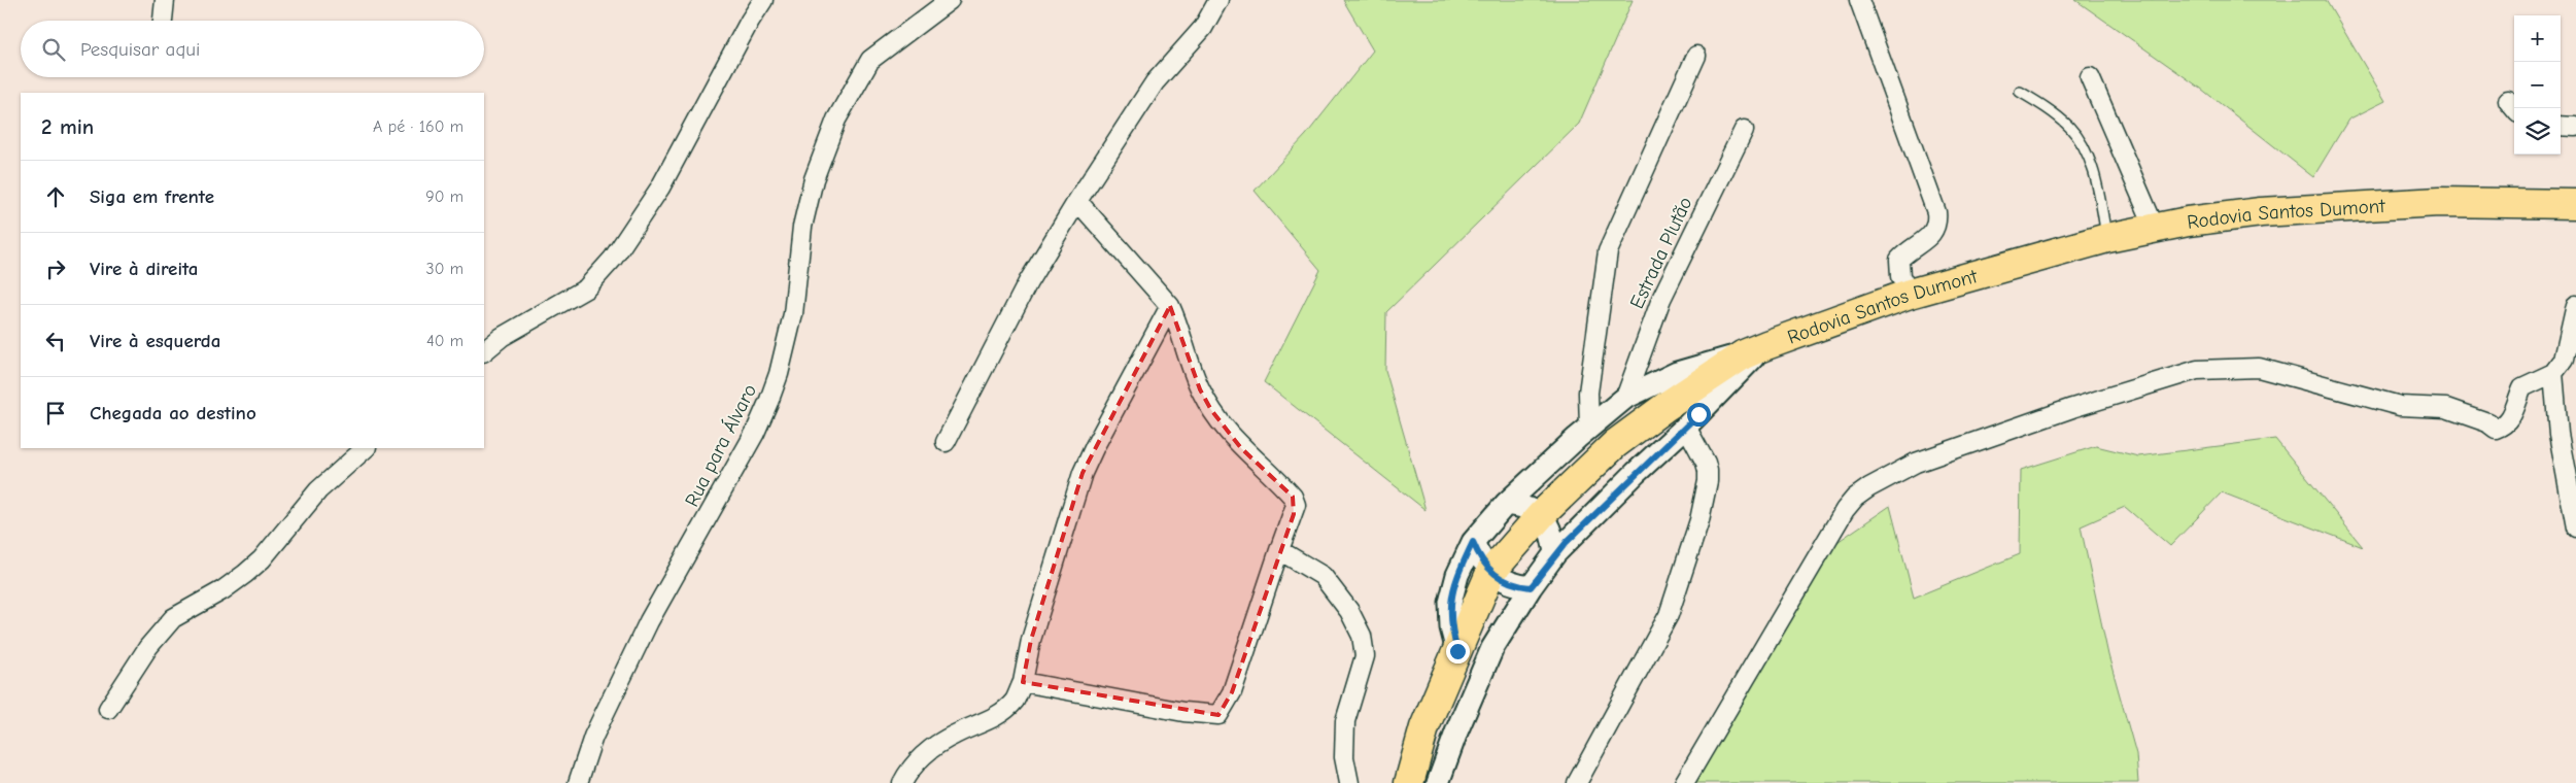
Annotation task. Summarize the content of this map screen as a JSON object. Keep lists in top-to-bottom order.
{
  "streets": {
    "highway": ["Rodovia Santos Dumont"],
    "street": ["Estrada Plutão", "Rua para Álvaro"]
  },
  "page": {
    "map_buttons": ["+", "−"],
    "search": "Pesquisar aqui",
    "heading": ["2 min", "A pé · 160 m"],
    "list": [
      ["Siga em frente", "90 m"],
      ["Vire à direita", "30 m"],
      ["Vire à esquerda", "40 m"],
      "Chegada ao destino"
    ]
  }
}
